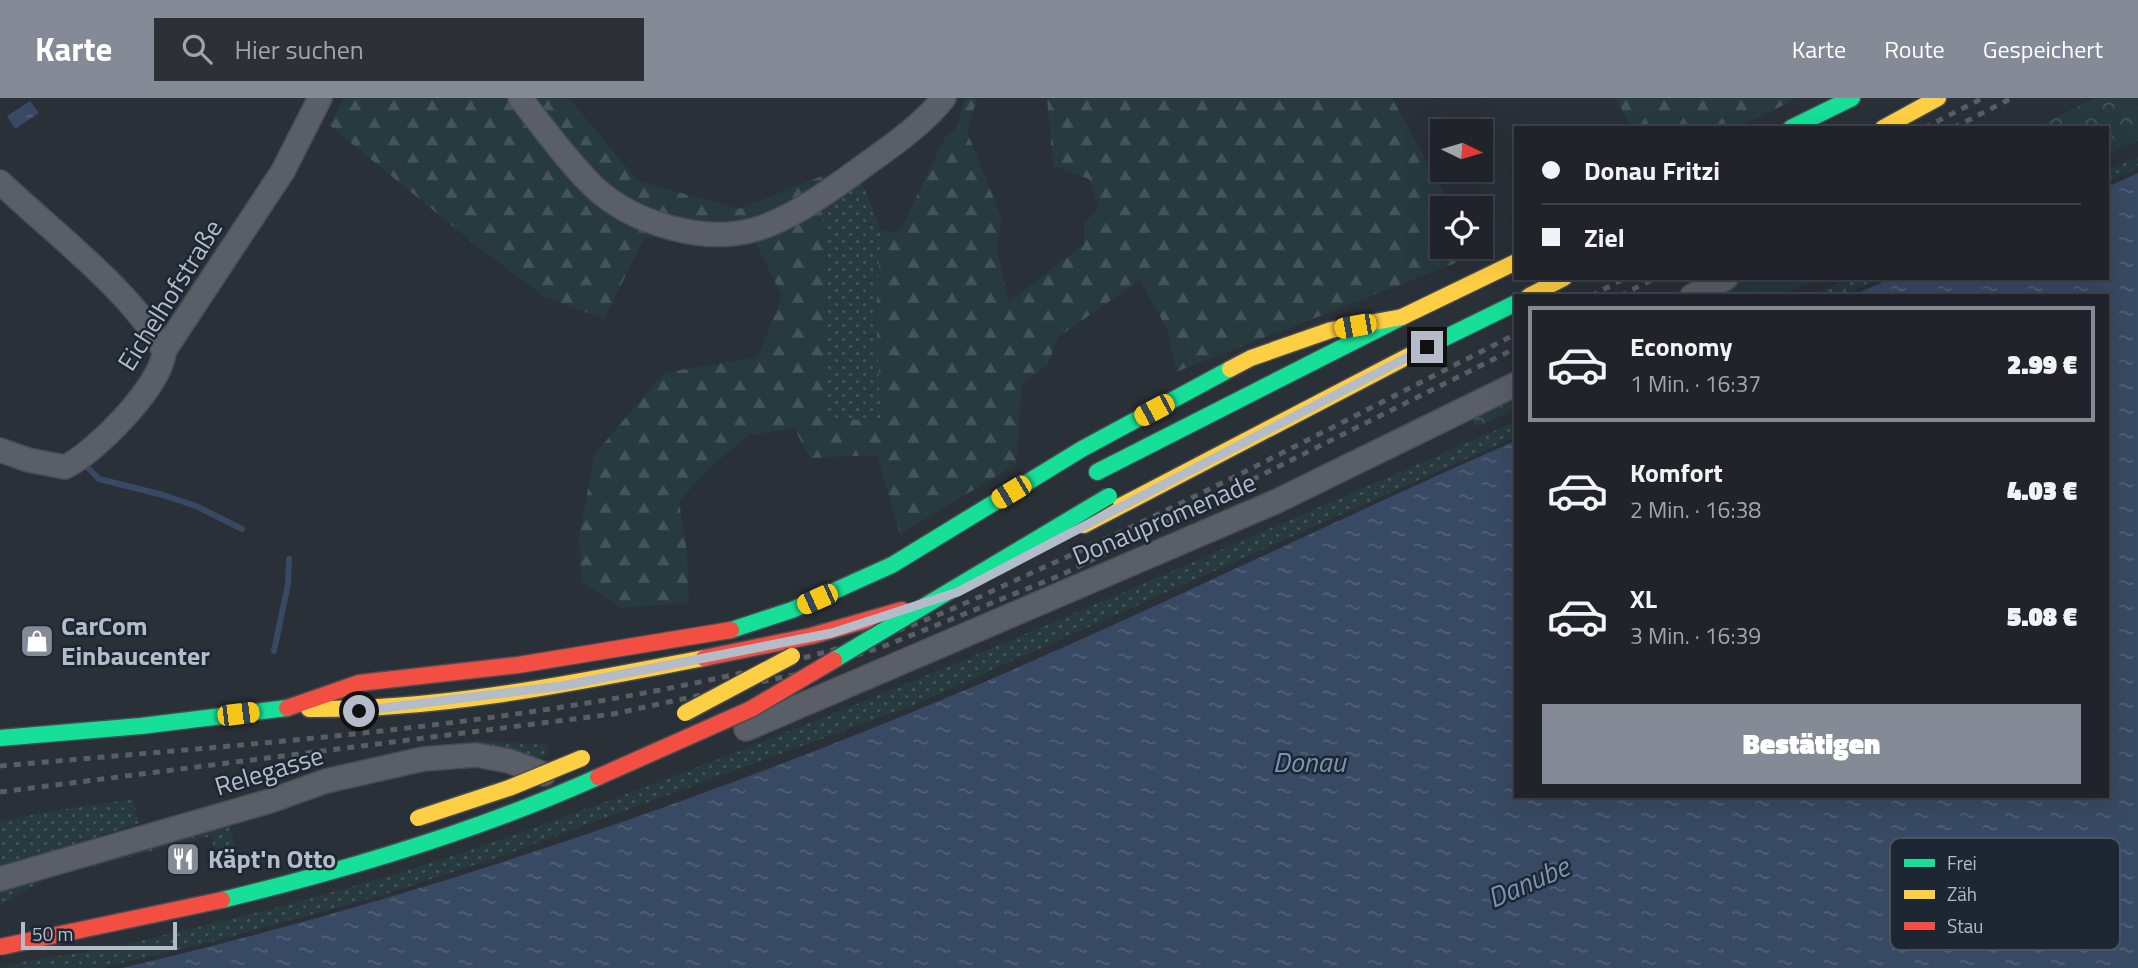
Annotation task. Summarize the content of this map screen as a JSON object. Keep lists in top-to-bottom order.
{
  "streets": {
    "street": ["Eichelhofstraße", "Donaupromenade", "Relegasse"]
  },
  "crossings": [
    ["Donaupromenade", "Relegasse"]
  ],
  "water": ["Donau", "Danube"],
  "places": {
    "shop": ["CarCom Einbaucenter"],
    "restaurant": ["Käpt'n Otto"]
  },
  "legend": ["Frei", "Zäh", "Stau"],
  "scale_bar": "50 m",
  "north": "right",
  "page": {
    "header": "Karte",
    "search": "Hier suchen",
    "nav": ["Karte", "Route", "Gespeichert"],
    "banner": ["Donau Fritzi", "Ziel"],
    "list": [
      {
        "name": "Economy",
        "note": "1 Min. · 16:37",
        "value": "2.99 €"
      },
      {
        "name": "Komfort",
        "note": "2 Min. · 16:38",
        "value": "4.03 €"
      },
      {
        "name": "XL",
        "note": "3 Min. · 16:39",
        "value": "5.08 €"
      }
    ],
    "buttons": "Bestätigen",
    "scale": "50 m"
  }
}
